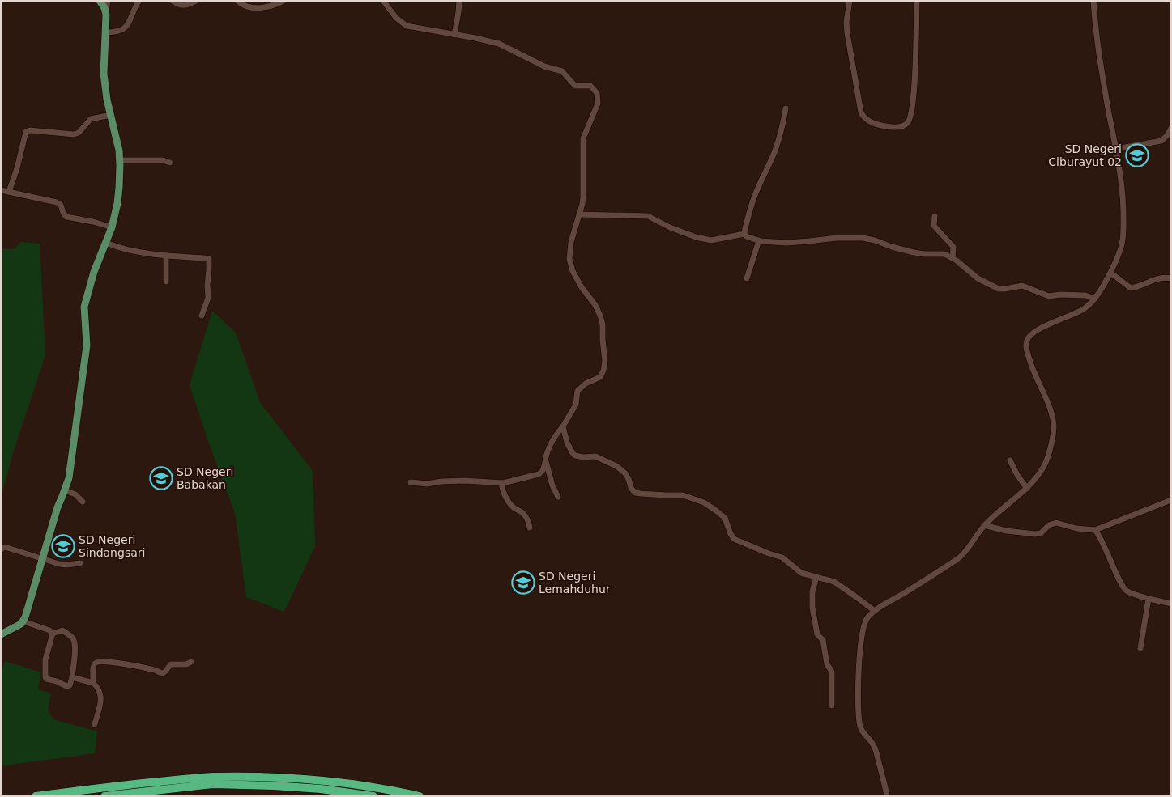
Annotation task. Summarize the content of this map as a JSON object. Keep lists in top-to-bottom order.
{
  "places": {
    "school or university": [
      "SD Negeri Ciburayut 02",
      "SD Negeri Babakan",
      "SD Negeri Sindangsari",
      "SD Negeri Lemahduhur"
    ]
  }
}
